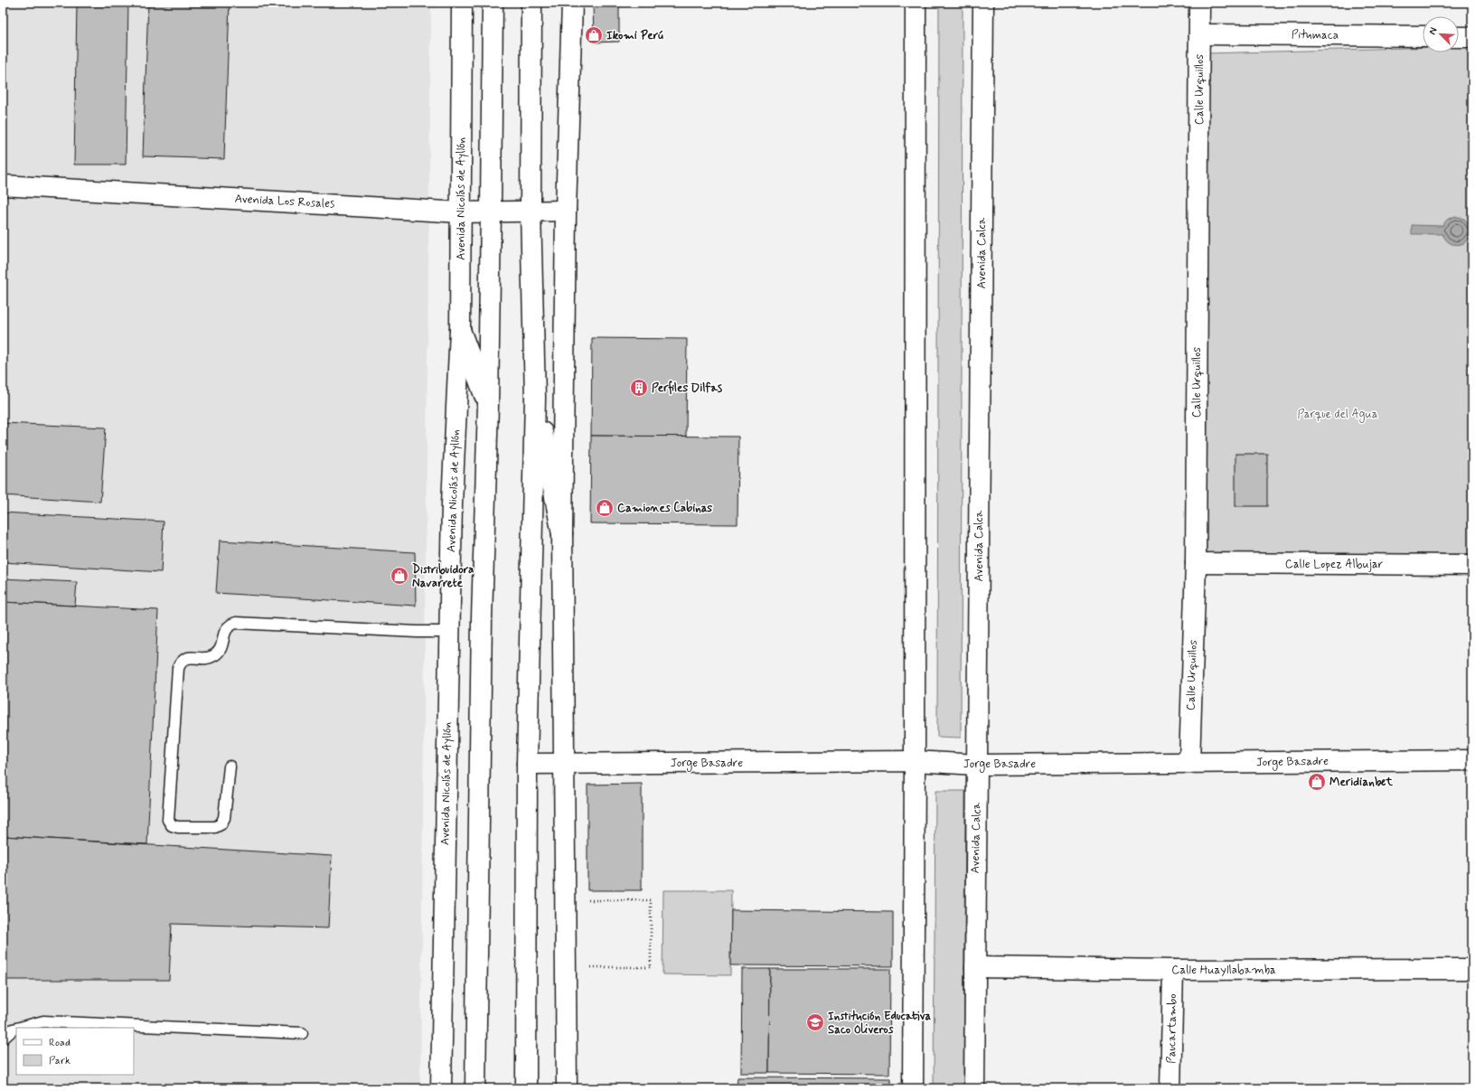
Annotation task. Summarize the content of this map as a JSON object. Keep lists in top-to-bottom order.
{
  "streets": {
    "street": [
      "Pitumaca",
      "Calle Urquillos",
      "Avenida Nicolás de Ayllón",
      "Avenida Los Rosales",
      "Avenida Calca",
      "Calle Lopez Albujar",
      "Jorge Basadre",
      "Calle Huayllabamba",
      "Paucartambo"
    ]
  },
  "crossings": [
    ["Pitumaca", "Calle Urquillos"],
    ["Calle Urquillos", "Calle Lopez Albujar"],
    ["Calle Urquillos", "Jorge Basadre"],
    ["Avenida Nicolás de Ayllón", "Avenida Los Rosales"],
    ["Avenida Calca", "Jorge Basadre"],
    ["Avenida Calca", "Calle Huayllabamba"],
    ["Calle Huayllabamba", "Paucartambo"]
  ],
  "parks": ["Parque del Agua"],
  "places": {
    "shop": [
      "Ikomi Perú",
      "Camiones Cabinas",
      "Distribuidora Navarrete",
      "Meridianbet"
    ],
    "building": ["Perfiles Dilfas"],
    "school or university": ["Institución Educativa Saco Oliveros"]
  },
  "legend": ["Road", "Park"],
  "north": "top left"
}
